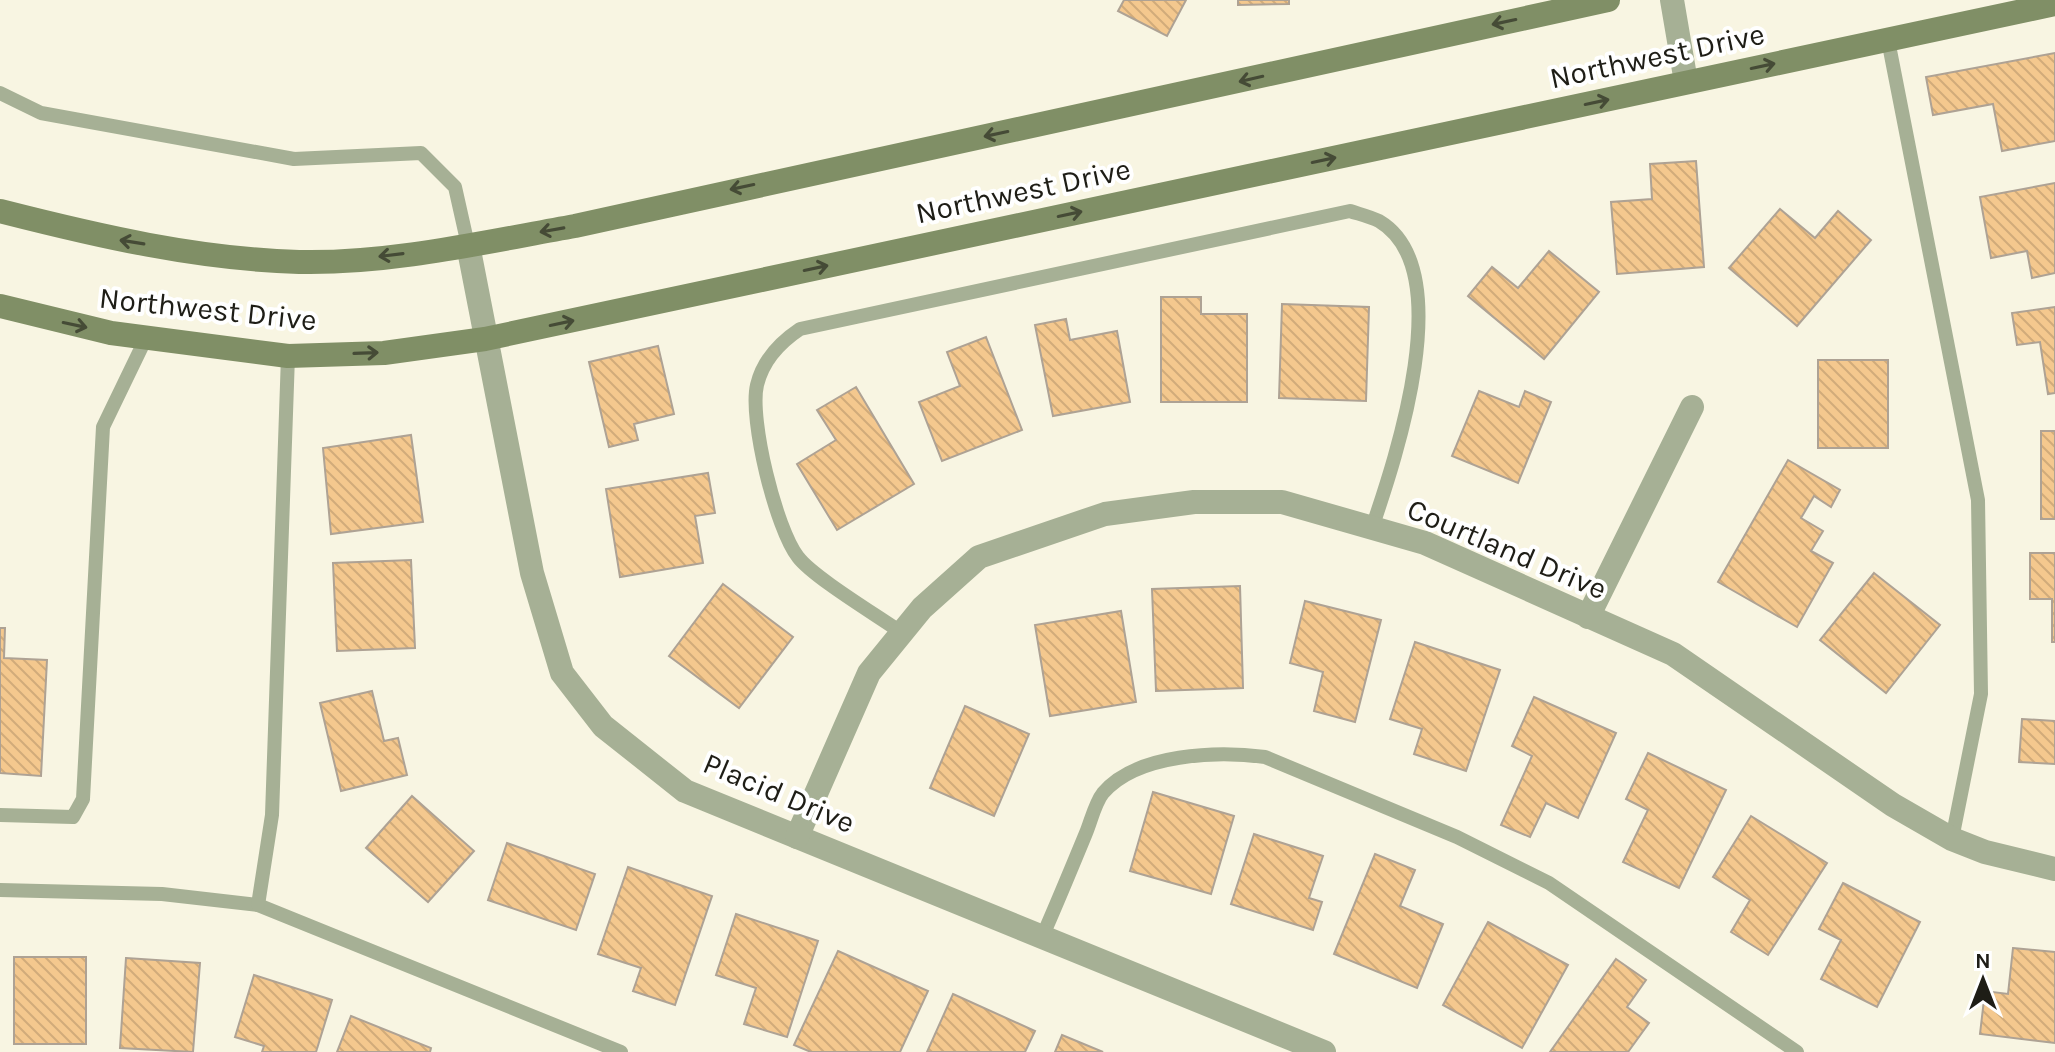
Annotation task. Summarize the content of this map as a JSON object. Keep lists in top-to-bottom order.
{
  "streets": {
    "main road": ["Northwest Drive"],
    "street": ["Courtland Drive", "Placid Drive"]
  },
  "crossings": [
    ["Northwest Drive", "Placid Drive"],
    ["Courtland Drive", "Placid Drive"]
  ],
  "north": "top"
}
